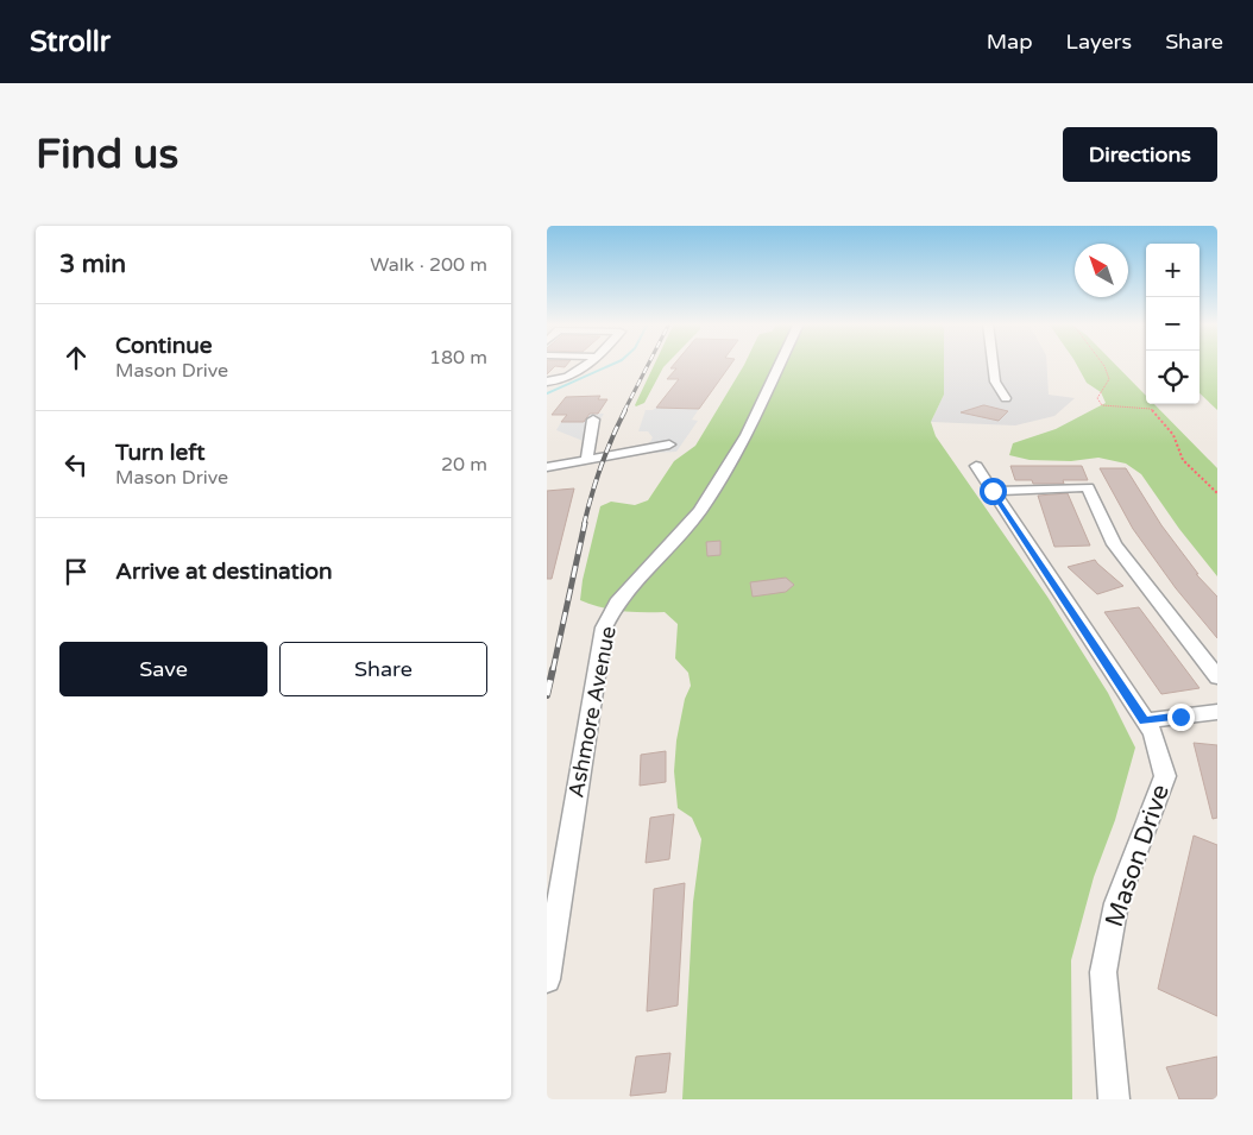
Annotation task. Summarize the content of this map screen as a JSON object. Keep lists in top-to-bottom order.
{
  "streets": {
    "street": ["Ashmore Avenue", "Mason Drive"]
  },
  "north": "top left",
  "page": {
    "header": "Strollr",
    "nav": ["Map", "Layers", "Share"],
    "buttons": [
      "Directions",
      ["Save", "Share"]
    ],
    "title": "Find us",
    "heading": ["3 min", "Walk · 200 m"],
    "map_buttons": ["+", "−"],
    "list": [
      ["Continue", "Mason Drive", "180 m"],
      ["Turn left", "Mason Drive", "20 m"],
      "Arrive at destination"
    ]
  }
}
